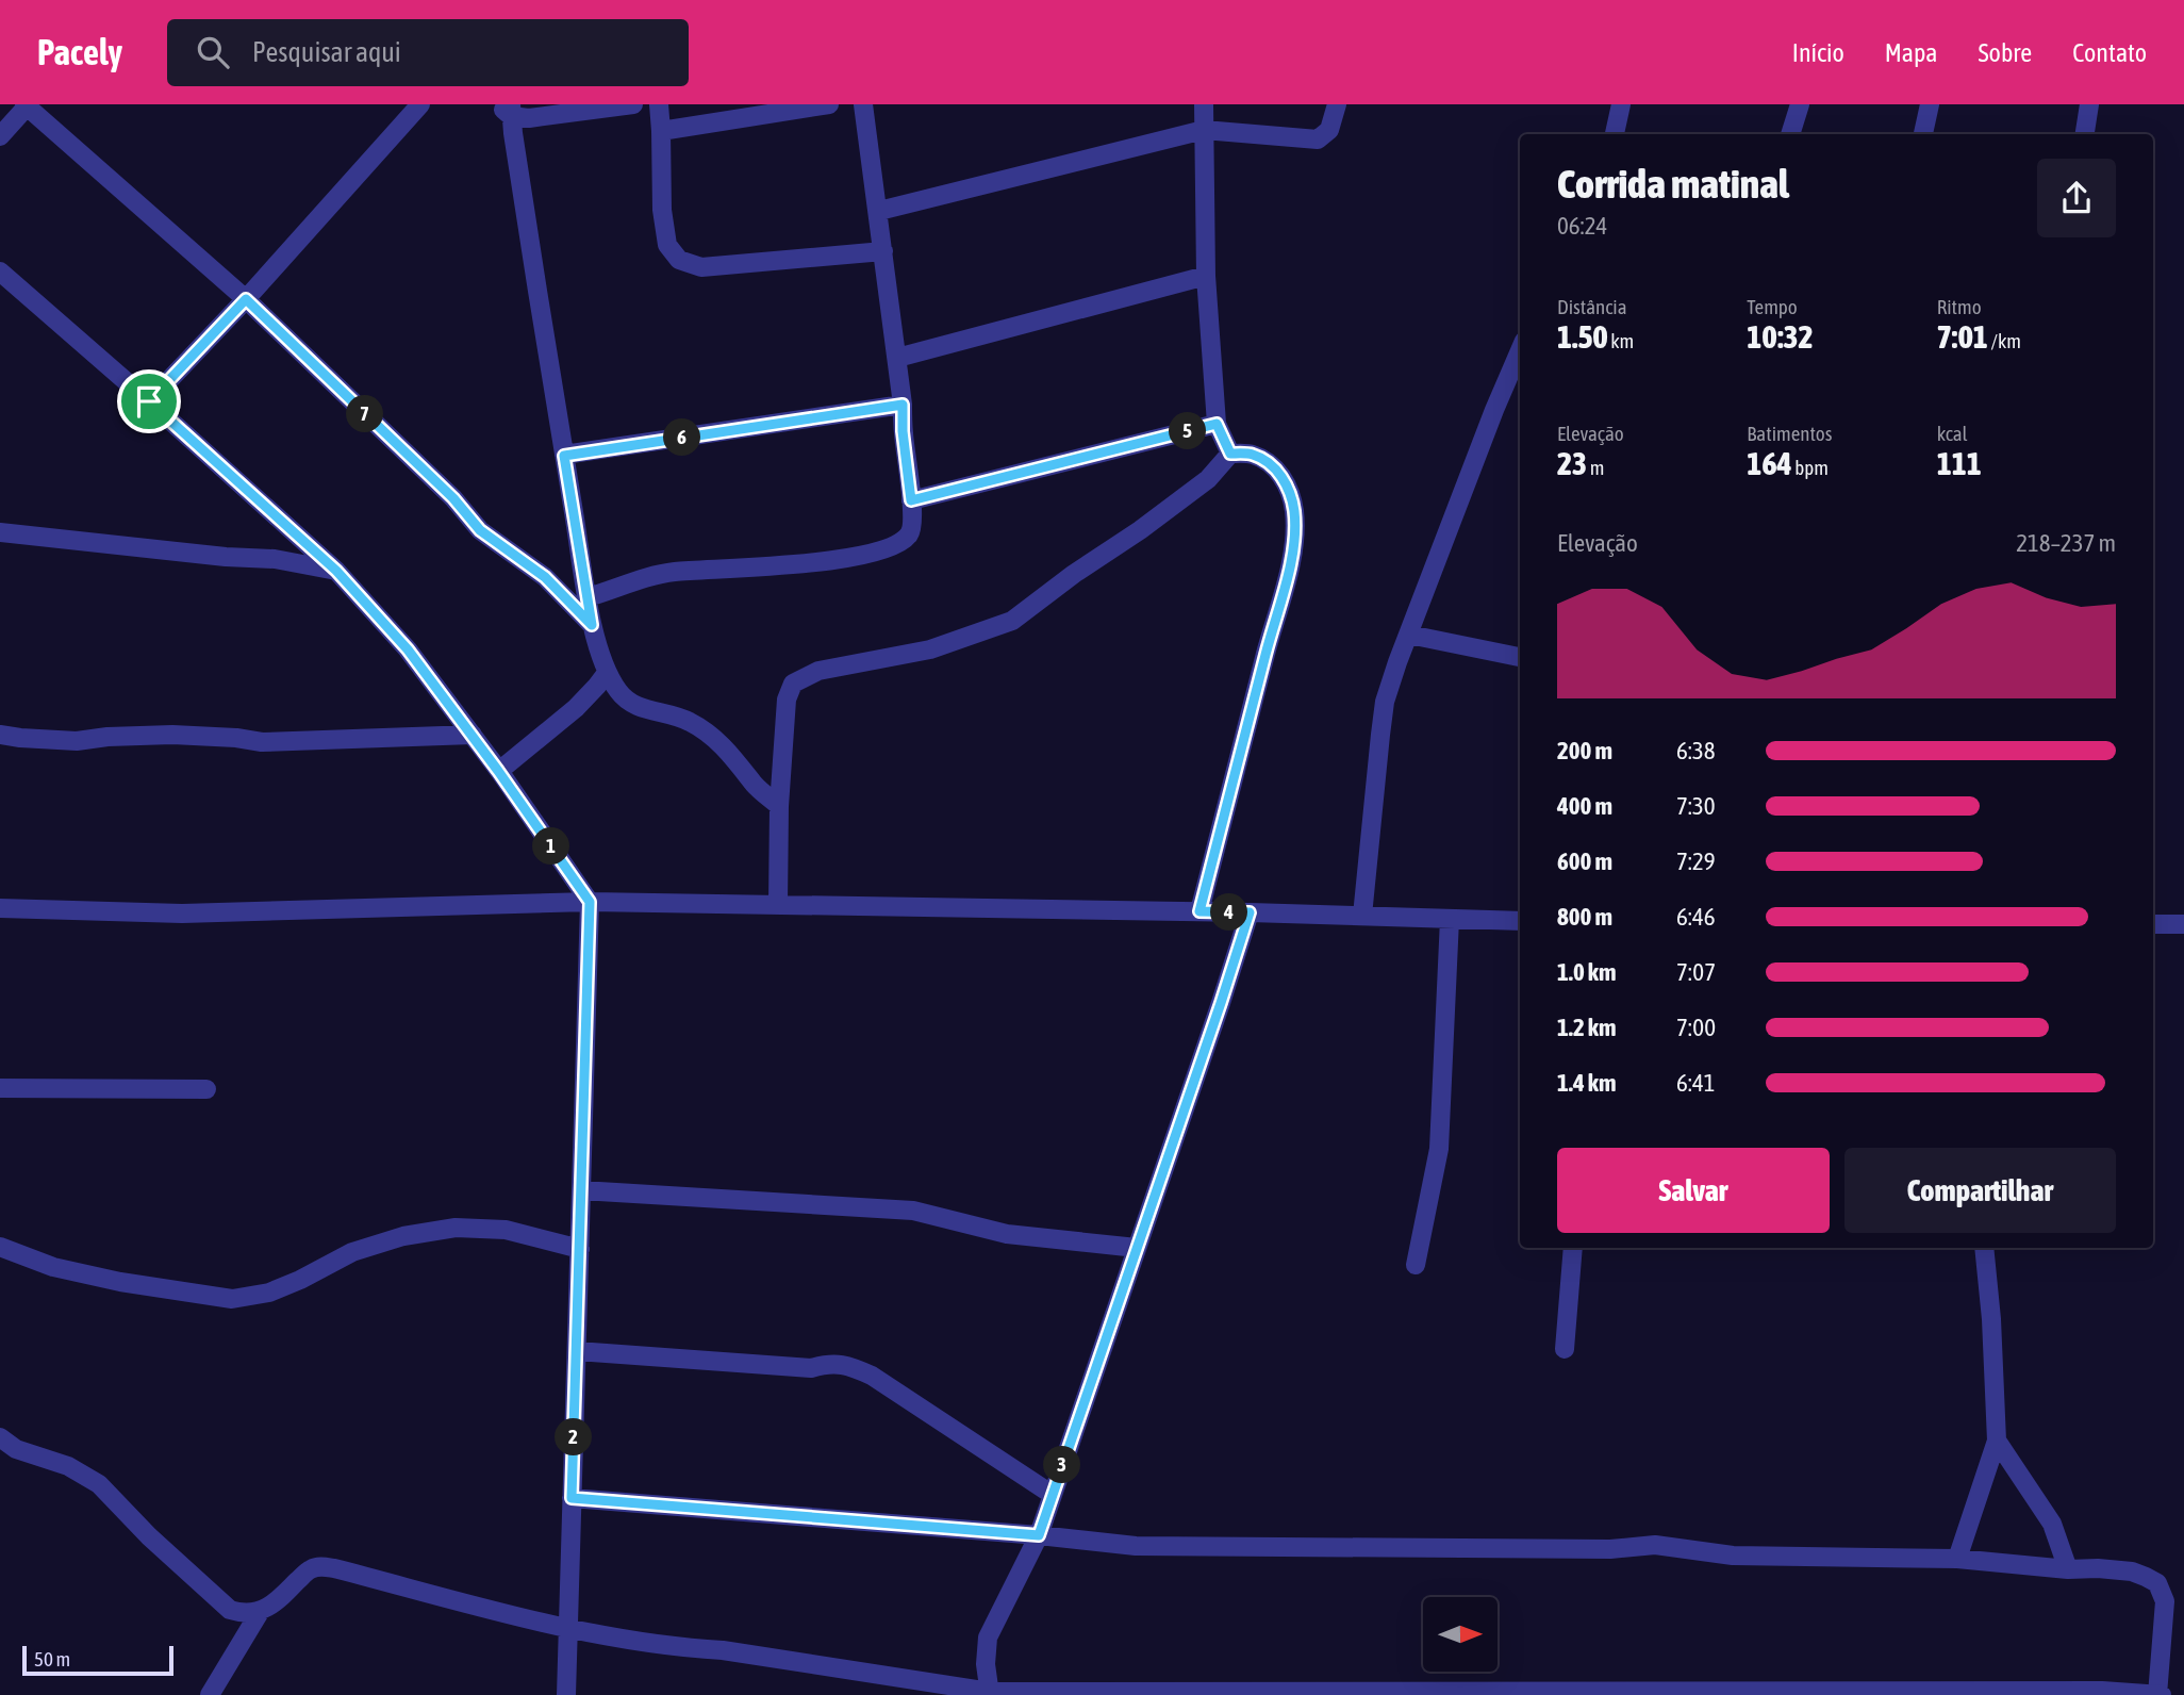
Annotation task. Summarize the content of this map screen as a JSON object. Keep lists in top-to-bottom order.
{
  "scale_bar": "50 m",
  "north": "right",
  "page": {
    "header": "Pacely",
    "search": "Pesquisar aqui",
    "nav": [
      "Início",
      "Mapa",
      "Sobre",
      "Contato"
    ],
    "heading": ["Corrida matinal", "06:24"],
    "stats": [
      ["Distância", "1.50 km"],
      ["Tempo", "10:32"],
      ["Ritmo", "7:01 /km"],
      ["Elevação", "23 m"],
      ["Batimentos", "164 bpm"],
      ["kcal", "111"]
    ],
    "pins": [
      "7",
      "5",
      "6",
      "1",
      "4",
      "2",
      "3"
    ],
    "chart": ["Elevação", "218–237 m"],
    "list": [
      {
        "name": "200 m",
        "note": "6:38"
      },
      {
        "name": "400 m",
        "note": "7:30"
      },
      {
        "name": "600 m",
        "note": "7:29"
      },
      {
        "name": "800 m",
        "note": "6:46"
      },
      {
        "name": "1.0 km",
        "note": "7:07"
      },
      {
        "name": "1.2 km",
        "note": "7:00"
      },
      {
        "name": "1.4 km",
        "note": "6:41"
      }
    ],
    "buttons": ["Salvar", "Compartilhar"],
    "scale": "50 m"
  }
}
